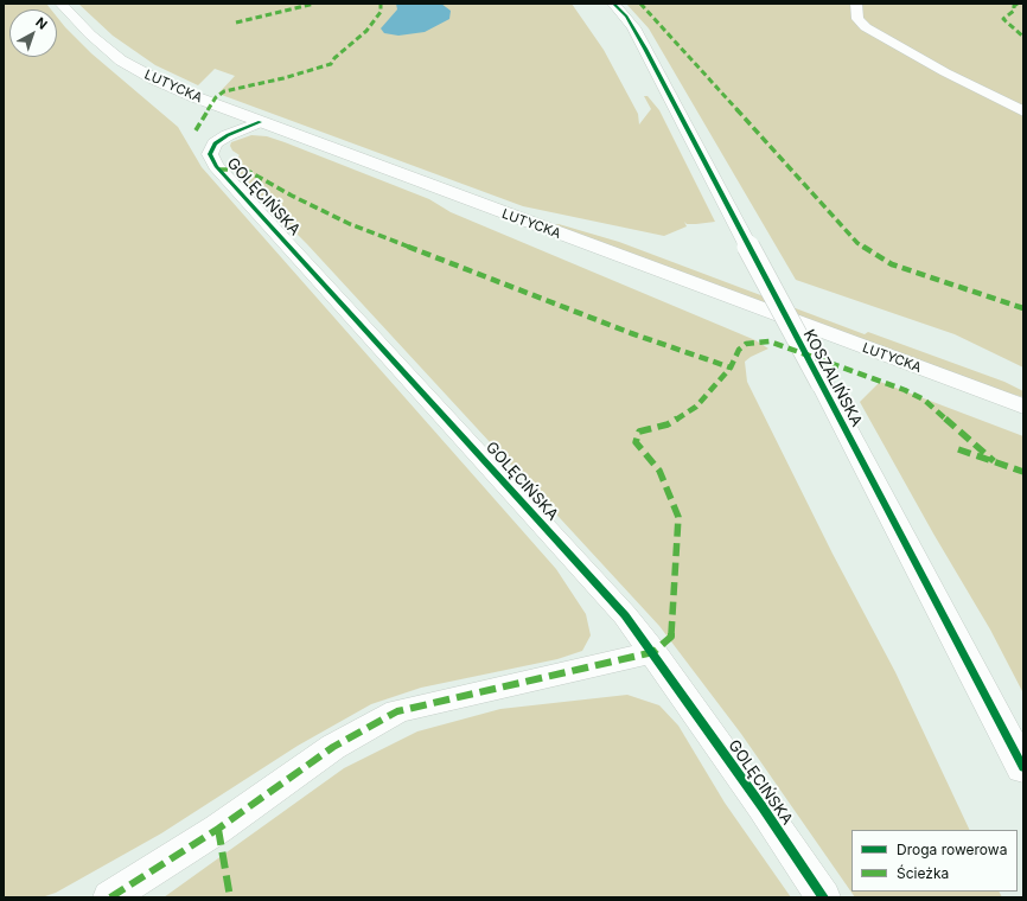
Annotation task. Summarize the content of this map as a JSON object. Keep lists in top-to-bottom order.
{
  "streets": {
    "main road": ["LUTYCKA", "KOSZALIŃSKA"],
    "street": ["GOLĘCIŃSKA"]
  },
  "crossings": [
    ["LUTYCKA", "GOLĘCIŃSKA"]
  ],
  "legend": ["Droga rowerowa", "Ścieżka"],
  "north": "top right"
}
